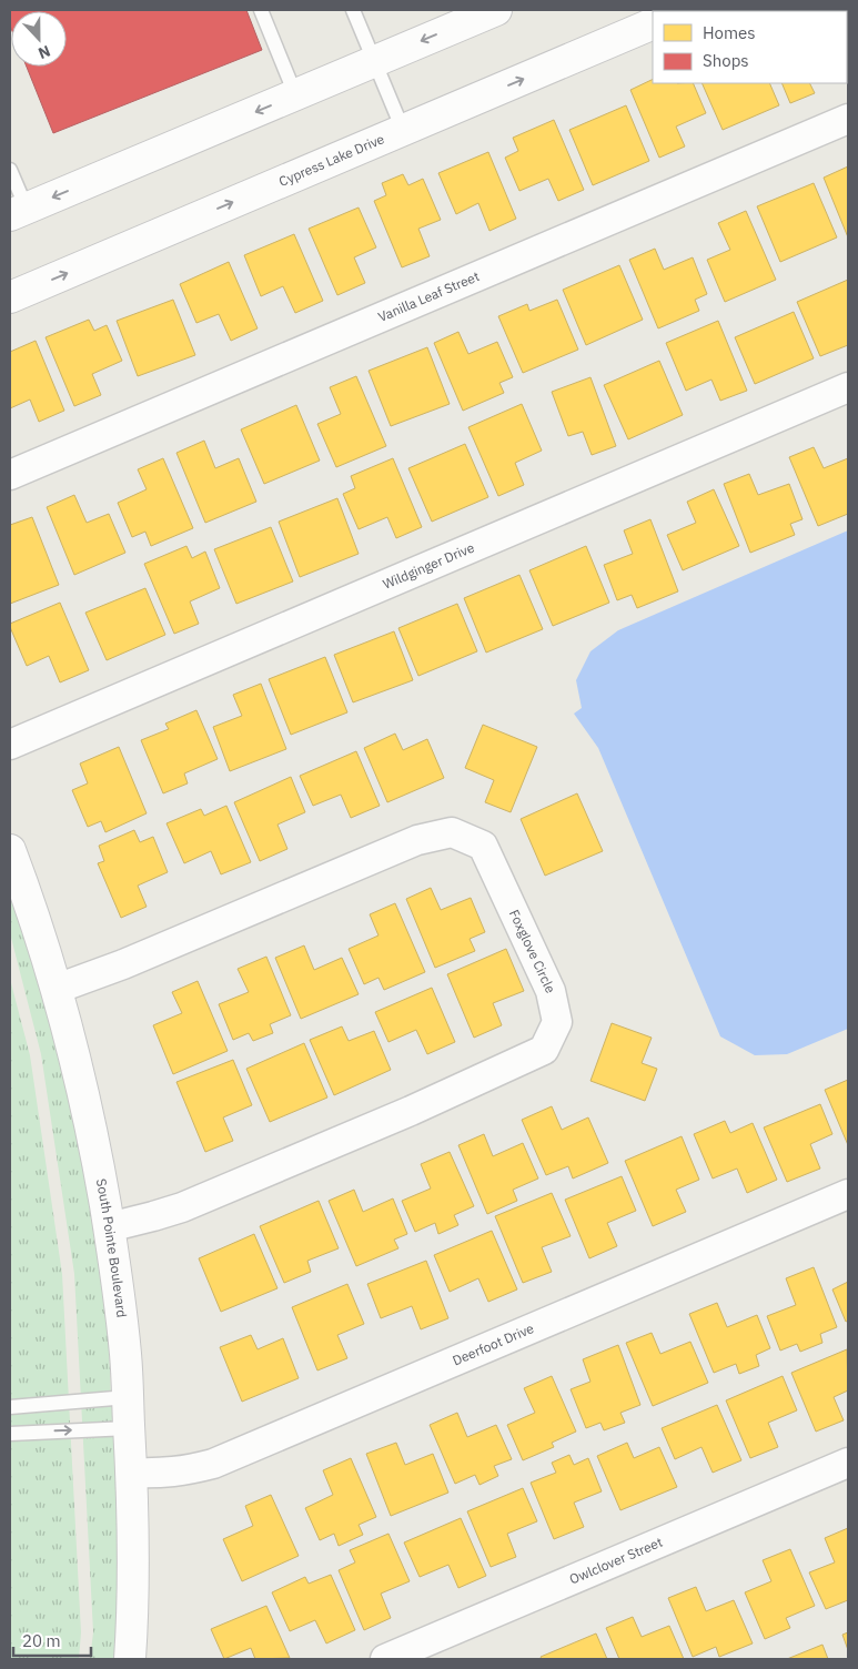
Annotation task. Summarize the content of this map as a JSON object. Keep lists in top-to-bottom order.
{
  "streets": {
    "main road": ["Cypress Lake Drive", "South Pointe Boulevard"],
    "street": [
      "Vanilla Leaf Street",
      "Wildginger Drive",
      "Foxglove Circle",
      "Deerfoot Drive",
      "Owlclover Street"
    ]
  },
  "crossings": [
    ["Foxglove Circle", "South Pointe Boulevard"],
    ["South Pointe Boulevard", "Deerfoot Drive"]
  ],
  "legend": ["Homes", "Shops"],
  "scale_bar": "20 m",
  "north": "bottom"
}
